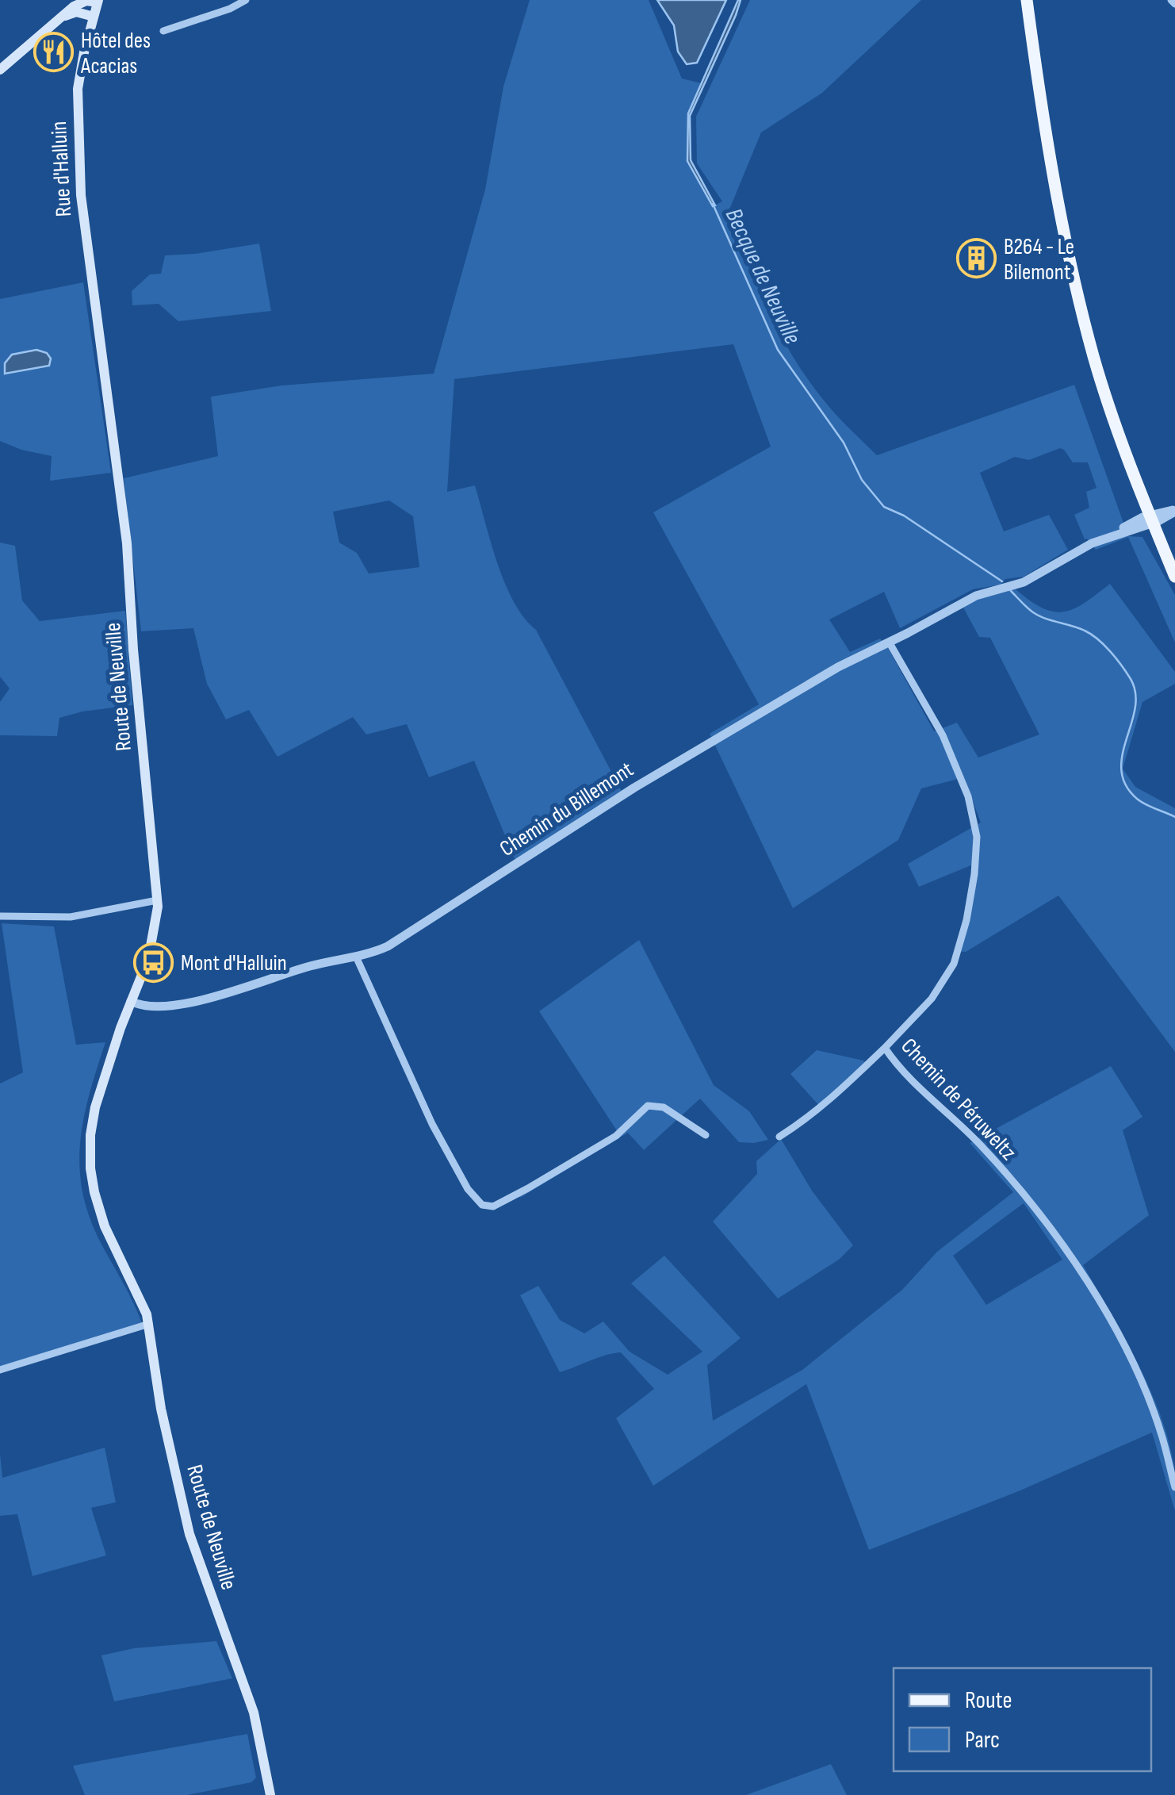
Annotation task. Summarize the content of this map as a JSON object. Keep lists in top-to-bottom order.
{
  "streets": {
    "main road": ["Rue d'Halluin", "Route de Neuville"],
    "street": ["Chemin du Billemont", "Chemin de Péruweltz"]
  },
  "crossings": [
    ["Rue d'Halluin", "Route de Neuville"],
    ["Route de Neuville", "Chemin du Billemont"],
    ["Chemin du Billemont", "Chemin de Péruweltz"]
  ],
  "water": ["Becque de Neuville"],
  "places": {
    "restaurant": ["Hôtel des Acacias"],
    "building": ["B264 - Le Bilemont"],
    "bus stop": ["Mont d'Halluin"]
  },
  "legend": ["Route", "Parc"]
}
